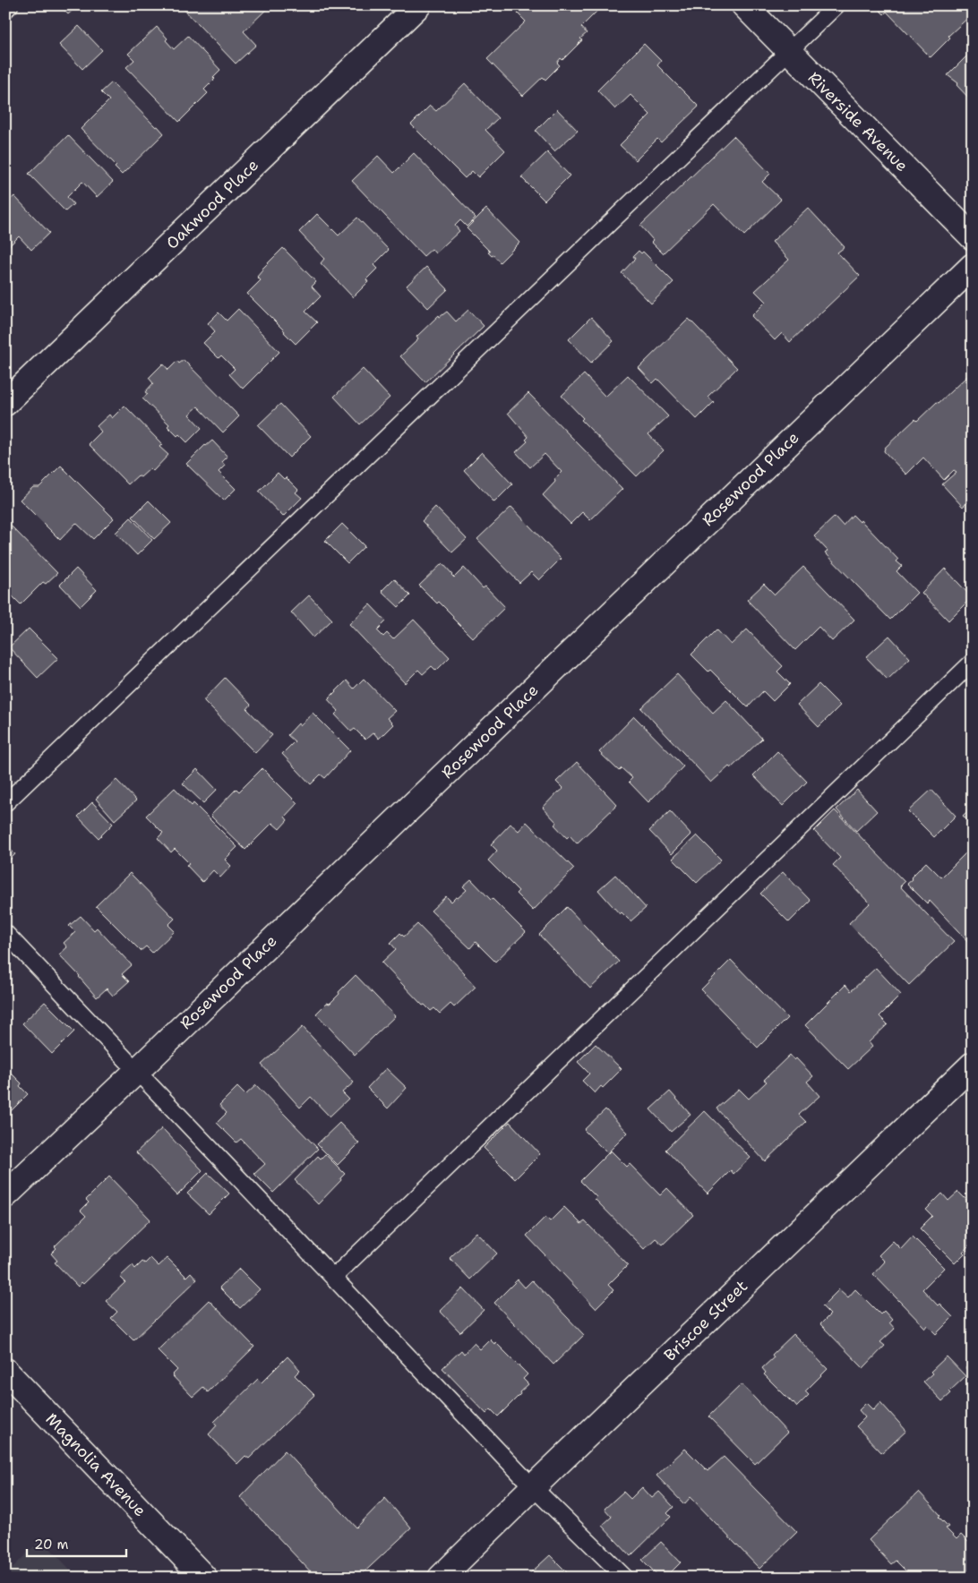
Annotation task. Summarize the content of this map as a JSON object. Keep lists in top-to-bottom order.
{
  "streets": {
    "street": [
      "Riverside Avenue",
      "Oakwood Place",
      "Rosewood Place",
      "Briscoe Street",
      "Magnolia Avenue"
    ]
  },
  "scale_bar": "20 m"
}
